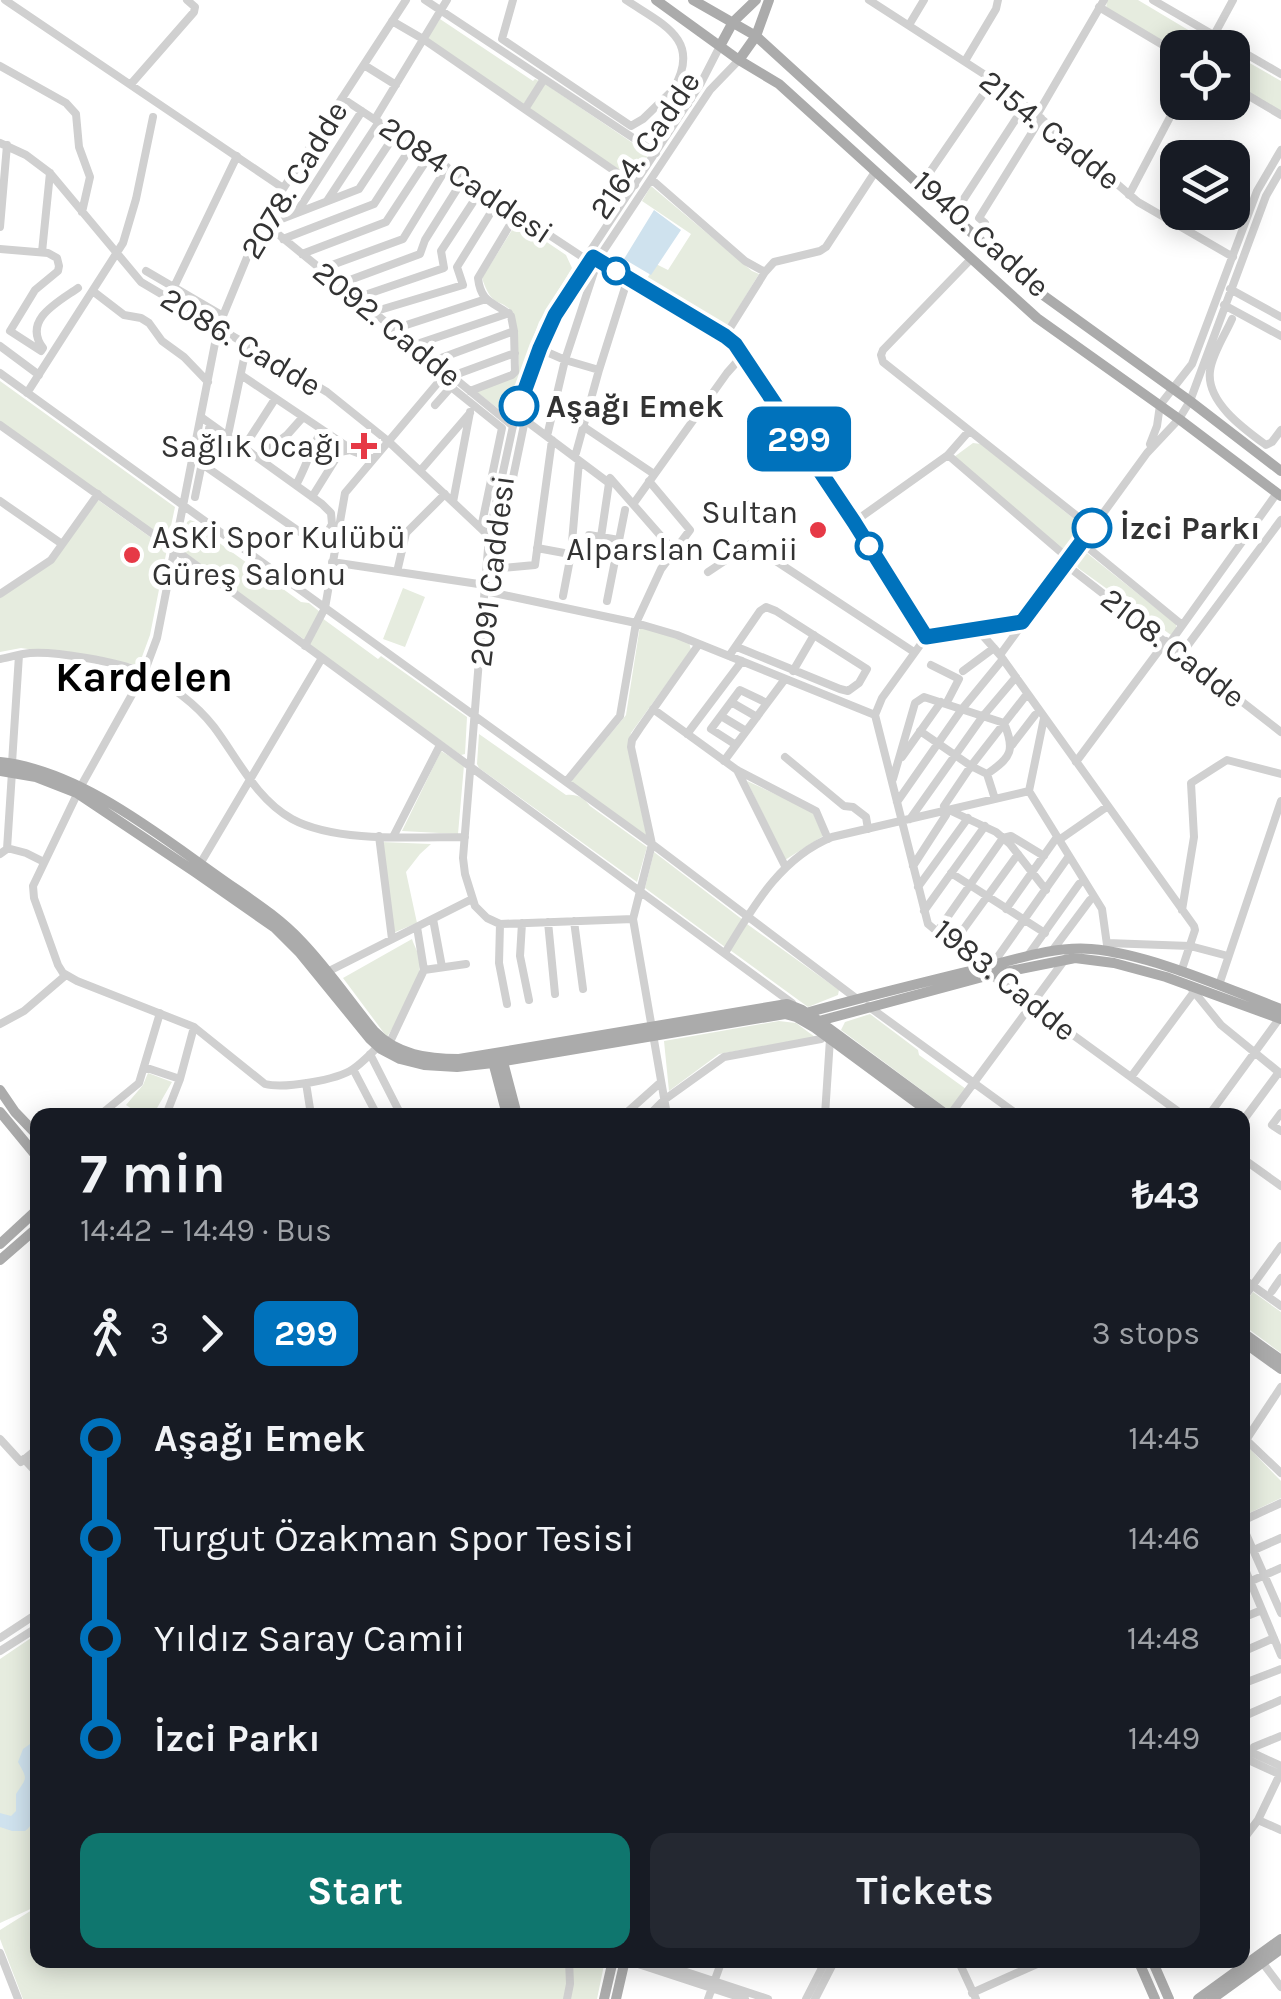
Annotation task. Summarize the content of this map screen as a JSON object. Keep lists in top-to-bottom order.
{
  "streets": {
    "main road": ["2164. Cadde", "1940. Cadde"],
    "street": [
      "2154. Cadde",
      "2078. Cadde",
      "2084 Caddesi",
      "2092. Cadde",
      "2086. Cadde",
      "2091 Caddesi",
      "2108. Cadde",
      "1983. Cadde"
    ]
  },
  "crossings": [
    ["2164. Cadde", "2084 Caddesi"],
    ["2164. Cadde", "1940. Cadde"],
    ["2164. Cadde", "2091 Caddesi"],
    ["2078. Cadde", "2084 Caddesi"],
    ["2078. Cadde", "2092. Cadde"],
    ["2078. Cadde", "2086. Cadde"],
    ["2084 Caddesi", "2091 Caddesi"],
    ["2092. Cadde", "2091 Caddesi"],
    ["2086. Cadde", "2091 Caddesi"]
  ],
  "districts": ["Kardelen"],
  "places": {
    "other": [
      "Aşağı Emek",
      "İzci Parkı",
      "Sultan Alparslan Camii",
      "ASKİ Spor Kulübü Güreş Salonu"
    ],
    "health": ["Sağlık Ocağı"]
  },
  "lines": ["bus line 299"],
  "page": {
    "on_map": "299",
    "heading": ["7 min", "14:42 – 14:49 · Bus", "₺43"],
    "legs": ["3", "299", "3 stops"],
    "list": [
      {
        "name": "Aşağı Emek",
        "value": "14:45"
      },
      {
        "name": "Turgut Özakman Spor Tesisi",
        "value": "14:46"
      },
      {
        "name": "Yıldız Saray Camii",
        "value": "14:48"
      },
      {
        "name": "İzci Parkı",
        "value": "14:49"
      }
    ],
    "buttons": ["Start", "Tickets"]
  }
}
